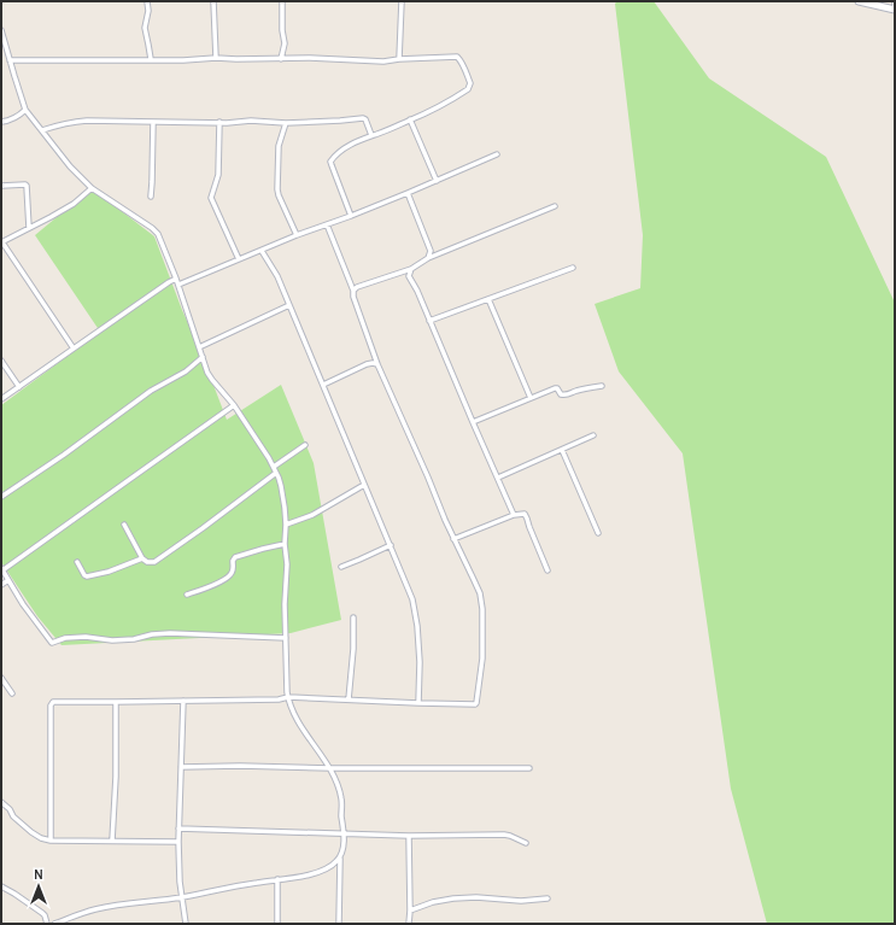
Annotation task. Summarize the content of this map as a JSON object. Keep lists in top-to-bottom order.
{
  "north": "top"
}
